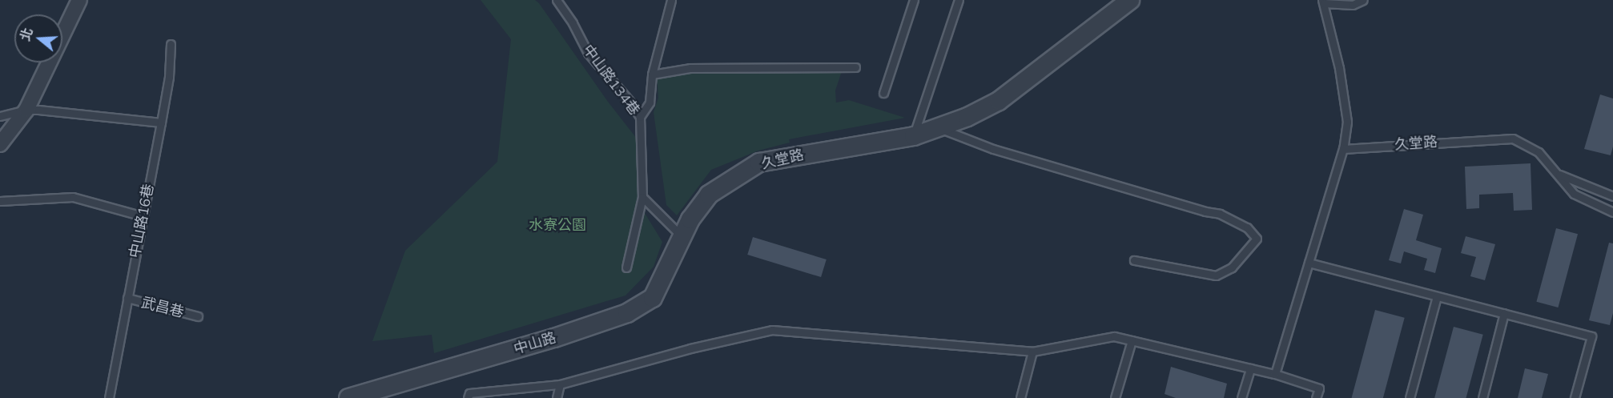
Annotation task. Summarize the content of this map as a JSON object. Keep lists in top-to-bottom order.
{
  "streets": {
    "street": ["久堂路", "中山路"],
    "lane": ["中山路134巷", "中山路16巷", "武昌巷"]
  },
  "crossings": [
    ["久堂路", "中山路"],
    ["中山路16巷", "武昌巷"]
  ],
  "parks": ["水寮公園"],
  "north": "left"
}
